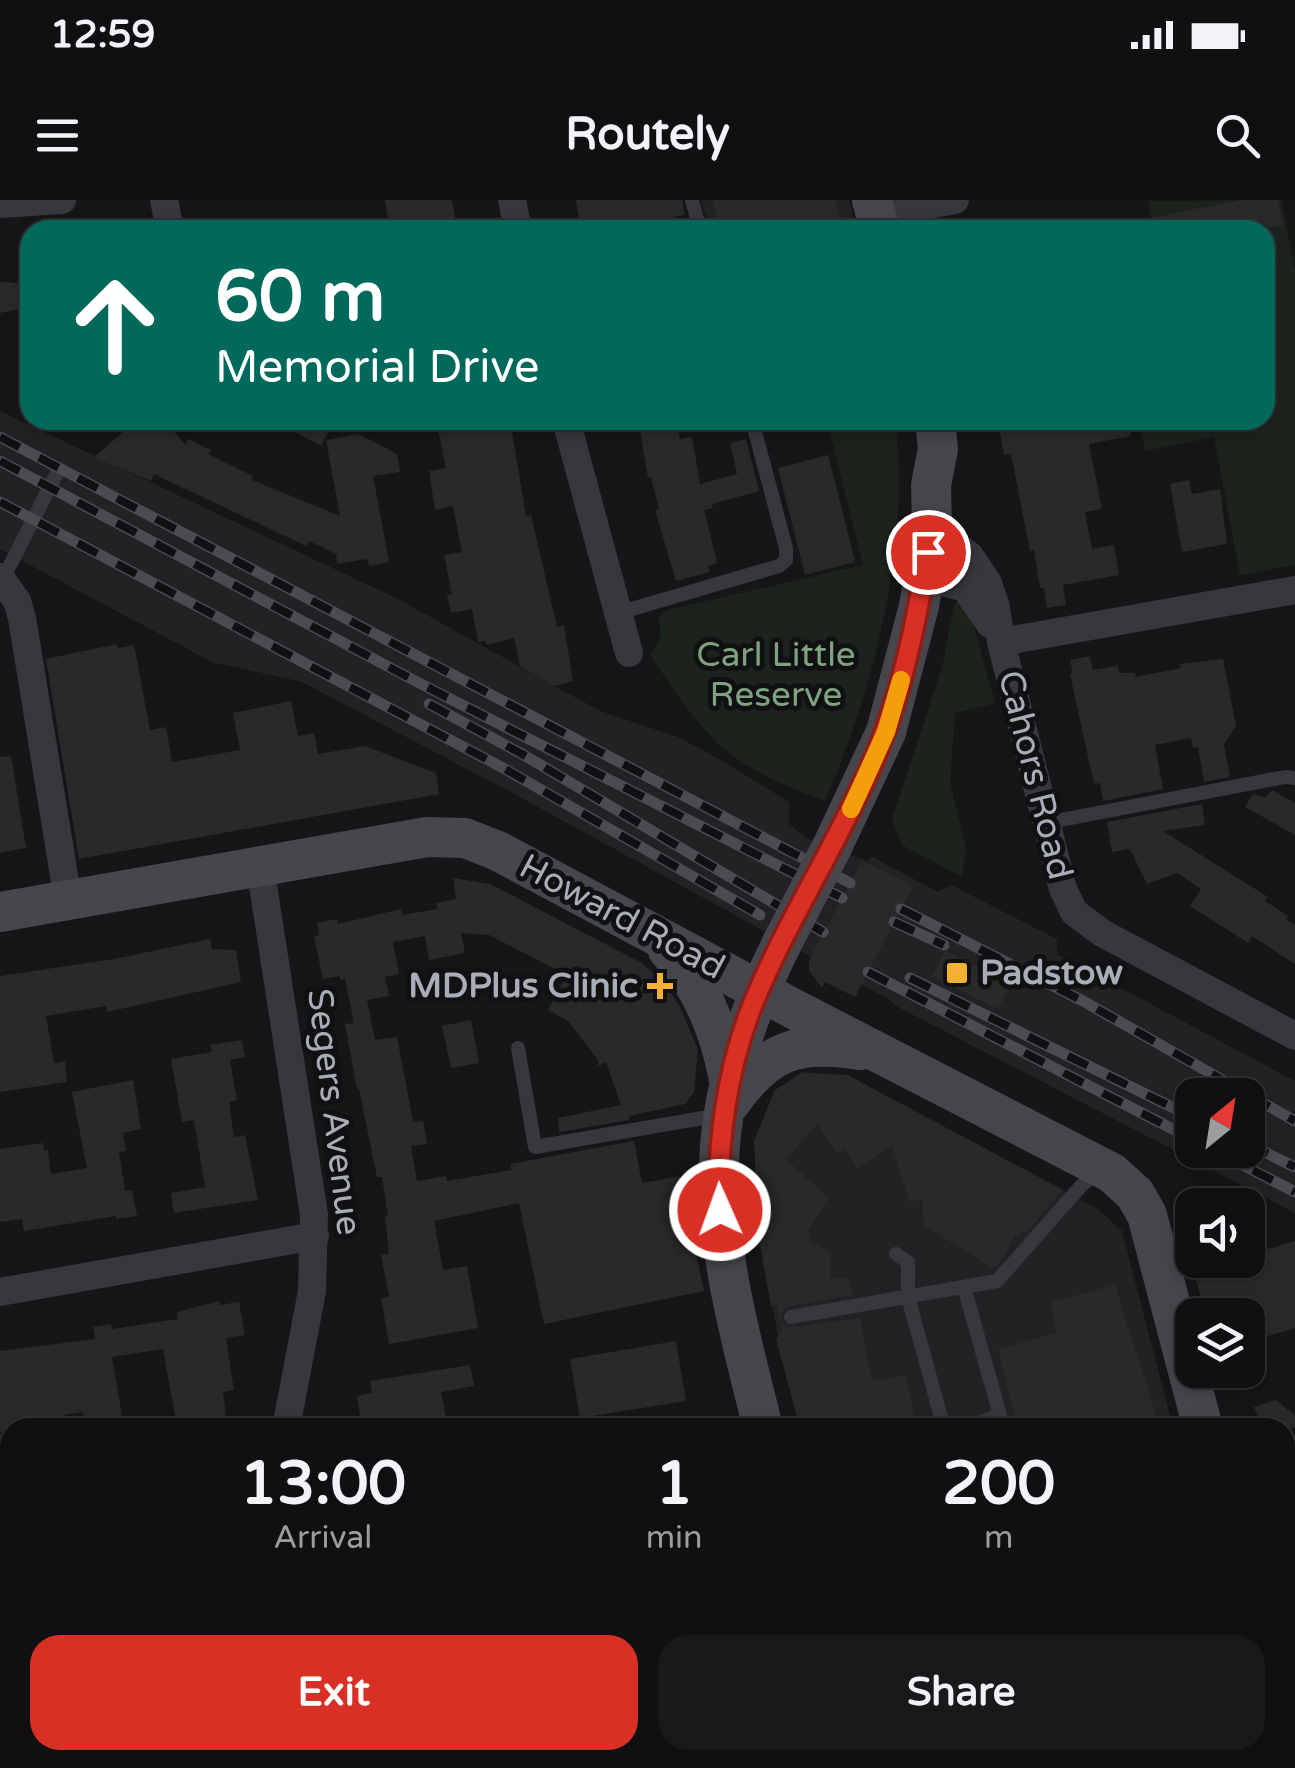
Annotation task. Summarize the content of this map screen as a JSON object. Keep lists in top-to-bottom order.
{
  "streets": {
    "main road": ["Howard Road"],
    "street": ["Cahors Road", "Segers Avenue"]
  },
  "crossings": [
    ["Howard Road", "Segers Avenue"]
  ],
  "parks": ["Carl Little Reserve"],
  "places": {
    "transit": ["Padstow"],
    "health": ["MDPlus Clinic"]
  },
  "north": "top right",
  "page": {
    "status": "12:59",
    "header": "Routely",
    "turn": ["60 m", "Memorial Drive"],
    "eta": [
      "13:00",
      "Arrival",
      "1",
      "min",
      "200",
      "m"
    ],
    "buttons": ["Exit", "Share"]
  }
}
